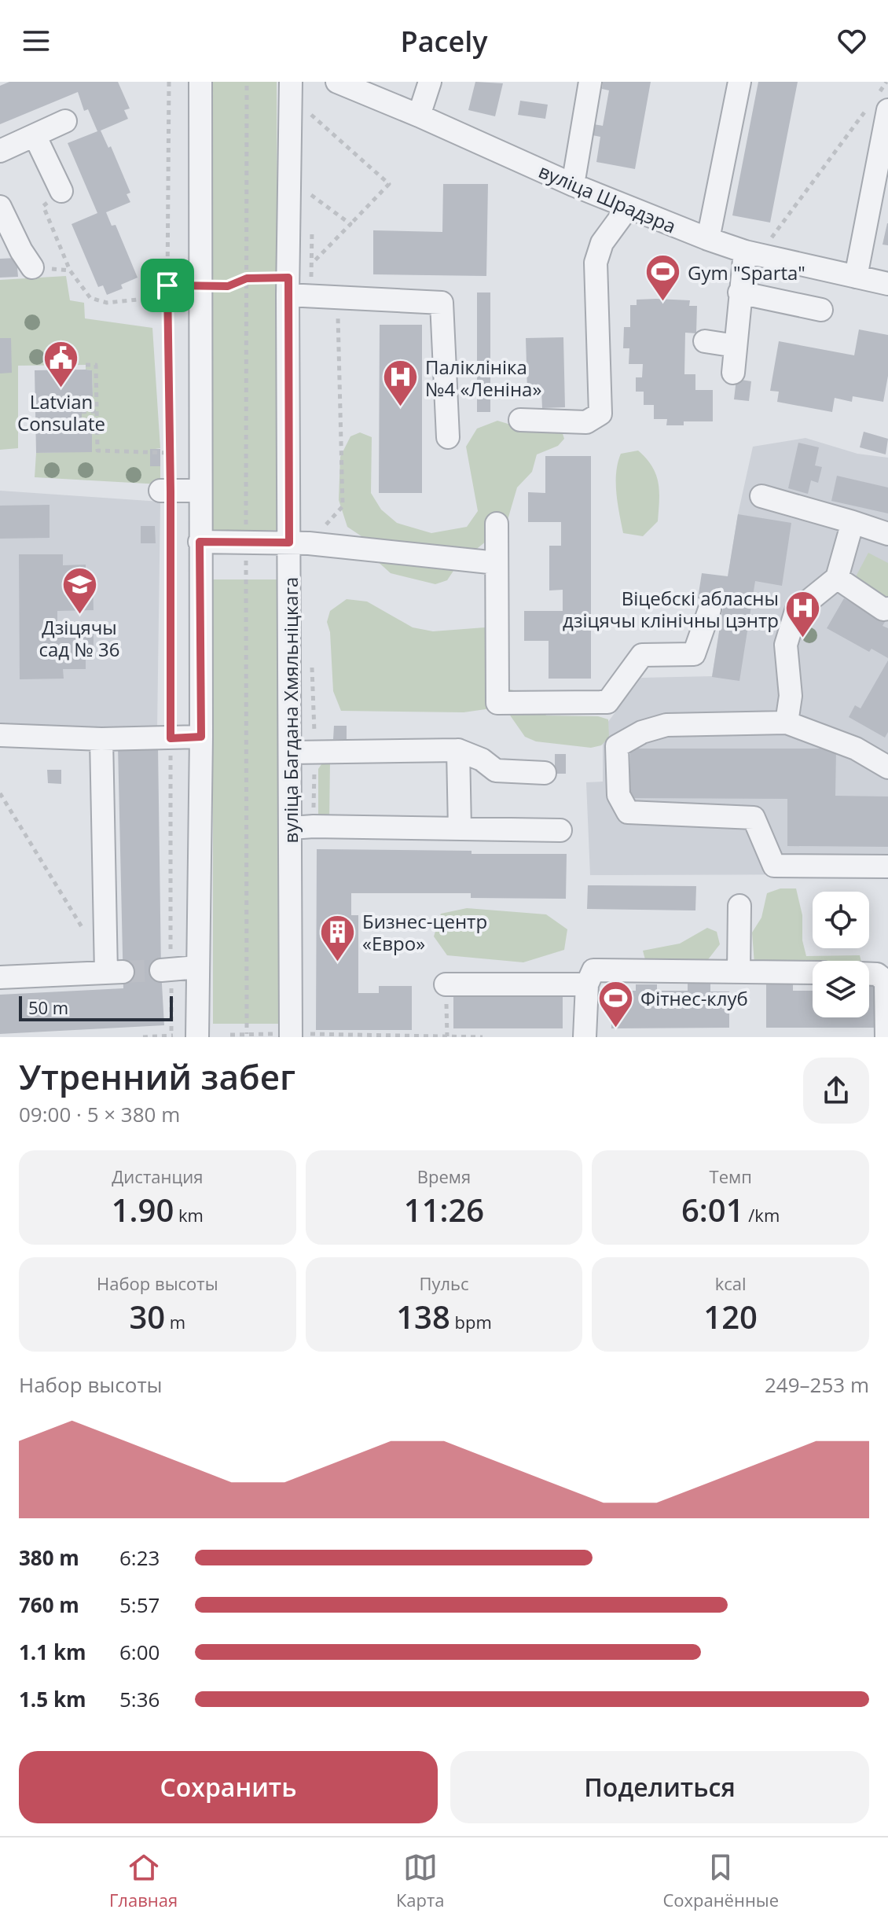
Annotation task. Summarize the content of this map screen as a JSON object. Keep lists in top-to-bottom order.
{
  "streets": {
    "street": ["вуліца Шрадэра", "вуліца Багдана Хмяльніцкага"]
  },
  "places": {
    "sports": ["Gym \"Sparta\"", "Фітнес-клуб"],
    "public building": ["Latvian Consulate"],
    "hospital": ["Паліклініка №4 «Леніна»", "Віцебскі абласны дзіцячы клінічны цэнтр"],
    "school or university": ["Дзіцячы сад № 36"],
    "building": ["Бизнес-центр «Евро»"]
  },
  "scale_bar": "50 m",
  "page": {
    "header": "Pacely",
    "scale": "50 m",
    "heading": ["Утренний забег", "09:00 · 5 × 380 m"],
    "stats": [
      ["Дистанция", "1.90 km"],
      ["Время", "11:26"],
      ["Темп", "6:01 /km"],
      ["Набор высоты", "30 m"],
      ["Пульс", "138 bpm"],
      ["kcal", "120"]
    ],
    "chart": ["Набор высоты", "249–253 m"],
    "list": [
      {
        "name": "380 m",
        "note": "6:23"
      },
      {
        "name": "760 m",
        "note": "5:57"
      },
      {
        "name": "1.1 km",
        "note": "6:00"
      },
      {
        "name": "1.5 km",
        "note": "5:36"
      }
    ],
    "buttons": ["Сохранить", "Поделиться"],
    "tabs": ["Главная", "Карта", "Сохранённые"]
  }
}
